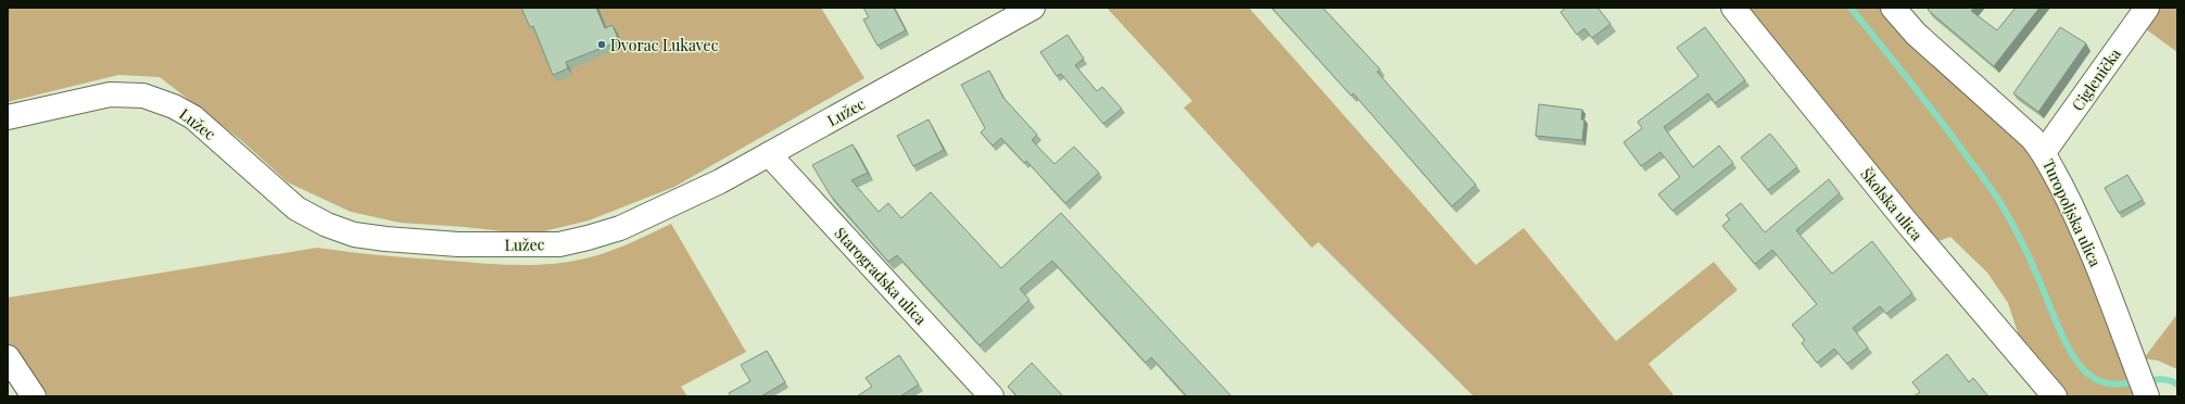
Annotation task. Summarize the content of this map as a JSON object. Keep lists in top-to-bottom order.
{
  "streets": {
    "street": [
      "Ciglenička",
      "Lužec",
      "Školska ulica",
      "Turopoljska ulica",
      "Starogradska ulica"
    ]
  },
  "crossings": [
    ["Ciglenička", "Turopoljska ulica"],
    ["Lužec", "Starogradska ulica"]
  ],
  "places": ["Dvorac Lukavec"]
}
